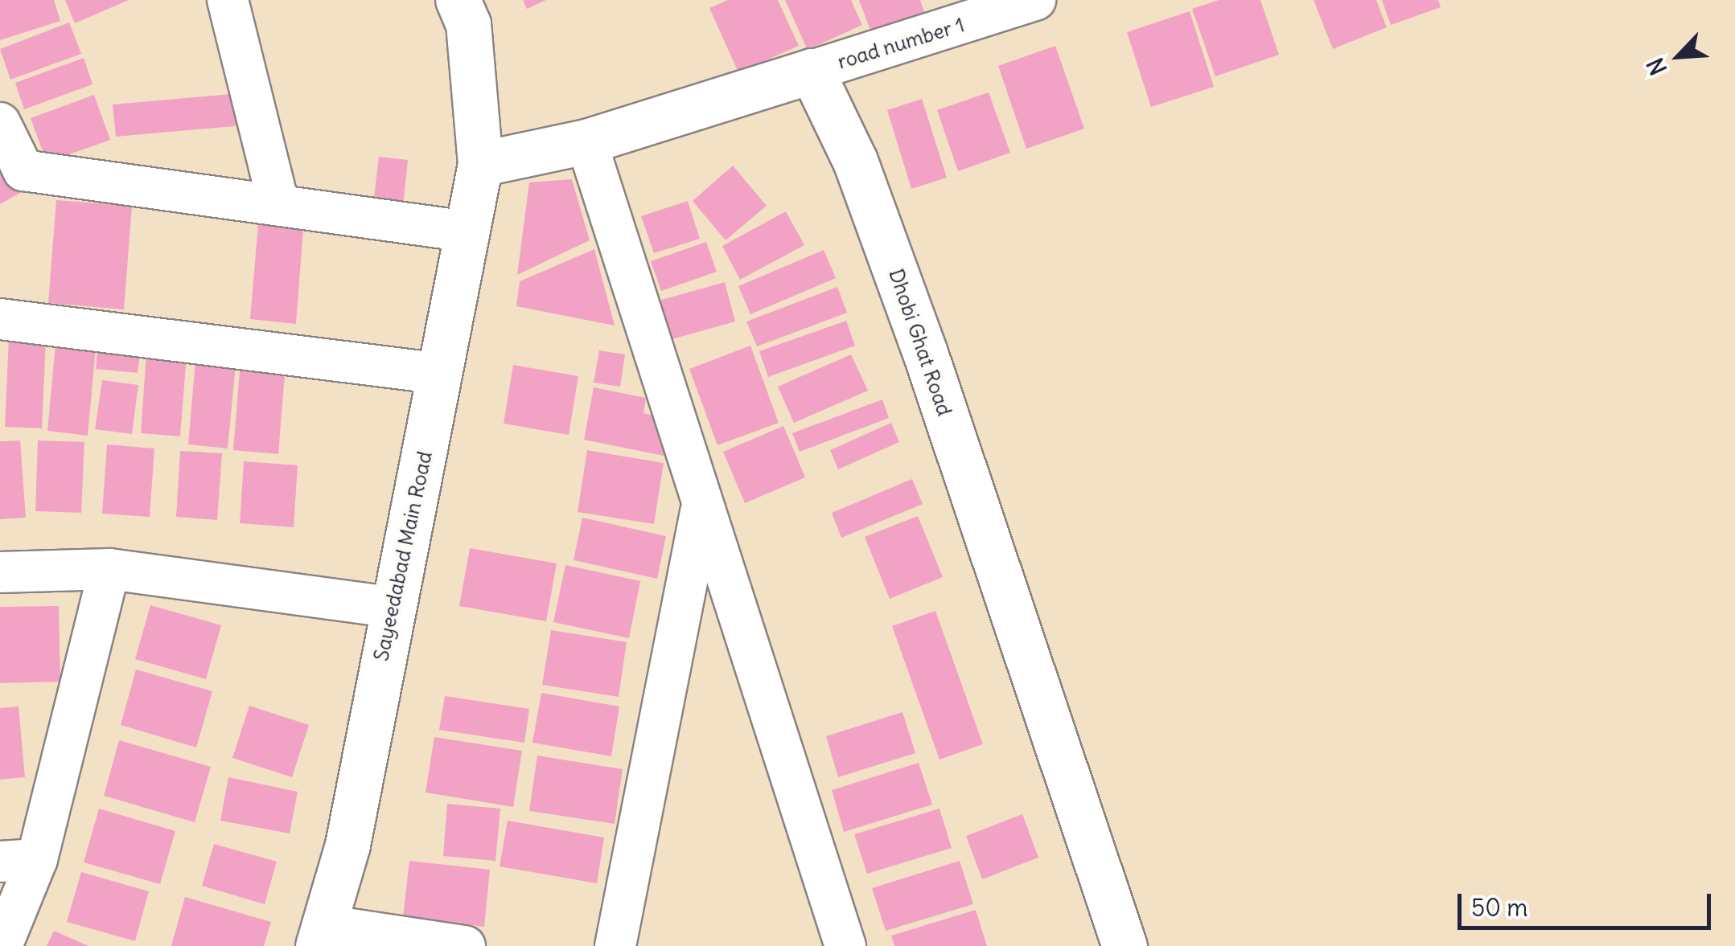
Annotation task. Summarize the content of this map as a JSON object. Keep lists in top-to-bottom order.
{
  "streets": {
    "main road": ["Dhobi Ghat Road", "Sayeedabad Main Road"],
    "street": ["road number 1"]
  },
  "crossings": [
    ["road number 1", "Dhobi Ghat Road"]
  ],
  "scale_bar": "50 m",
  "north": "bottom left"
}
